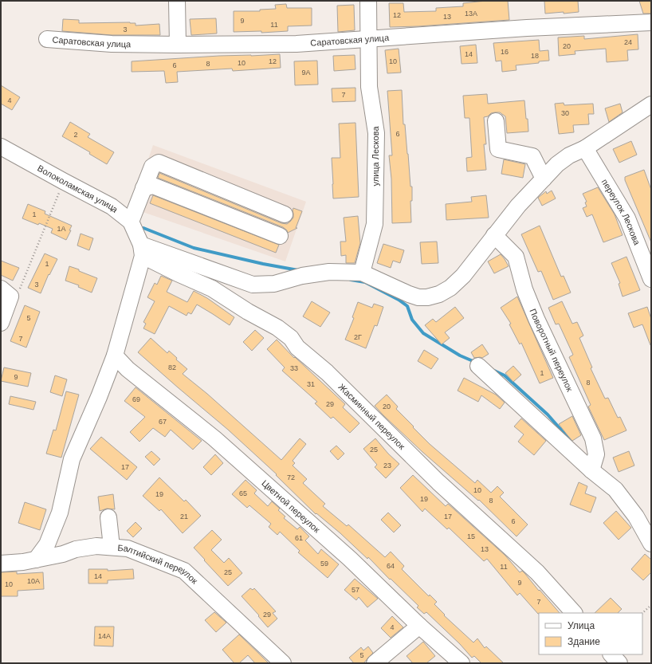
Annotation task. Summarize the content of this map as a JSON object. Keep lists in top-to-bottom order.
{
  "streets": {
    "street": [
      "Саратовская улица",
      "улица Лескова",
      "Волоколамская улица",
      "переулок Лескова",
      "Поворотный переулок",
      "Жасминный переулок",
      "Цветной переулок",
      "Балтийский переулок"
    ]
  },
  "crossings": [
    ["Саратовская улица", "улица Лескова"],
    ["Волоколамская улица", "Жасминный переулок"]
  ],
  "house_numbers": [
    "13А",
    "12",
    "13",
    "9",
    "11",
    "3",
    "24",
    "20",
    "16",
    "14",
    "18",
    "12",
    "10",
    "10",
    "8",
    "6",
    "9А",
    "7",
    "4",
    "30",
    "6",
    "2",
    "1",
    "1А",
    "1",
    "3",
    "5",
    "2Г",
    "7",
    "82",
    "33",
    "1",
    "9",
    "8",
    "31",
    "69",
    "29",
    "20",
    "67",
    "25",
    "23",
    "17",
    "72",
    "10",
    "65",
    "19",
    "19",
    "8",
    "21",
    "17",
    "6",
    "15",
    "61",
    "13",
    "59",
    "64",
    "11",
    "25",
    "14",
    "10А",
    "9",
    "10",
    "57",
    "7",
    "29",
    "4",
    "14А",
    "5"
  ],
  "legend": ["Улица", "Здание"]
}
